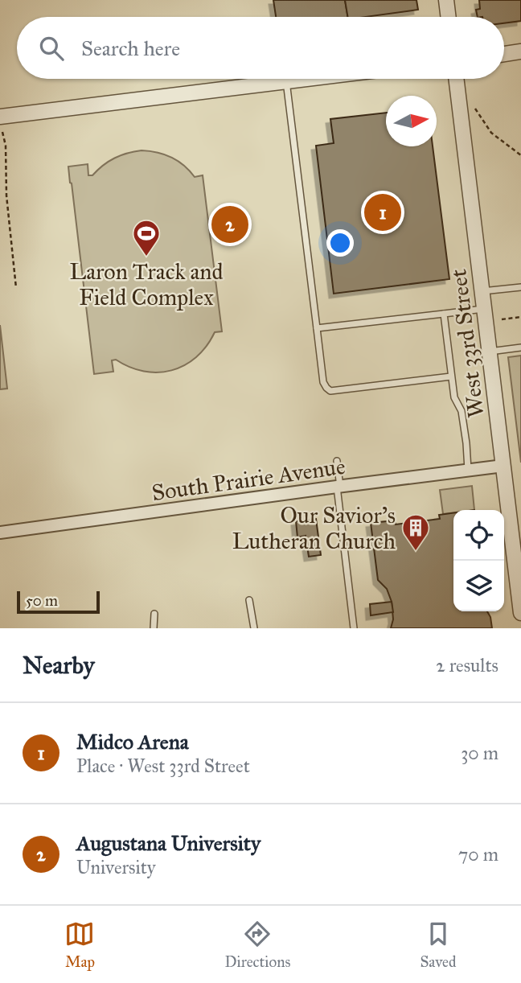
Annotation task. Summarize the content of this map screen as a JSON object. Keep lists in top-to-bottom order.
{
  "streets": {
    "street": ["West 33rd Street", "South Prairie Avenue"]
  },
  "crossings": [
    ["West 33rd Street", "South Prairie Avenue"]
  ],
  "places": {
    "sports": ["Laron Track and Field Complex"],
    "building": ["Our Savior's Lutheran Church"]
  },
  "scale_bar": "50 m",
  "north": "right",
  "page": {
    "search": "Search here",
    "pins": ["1", "2"],
    "scale": "50 m",
    "heading": ["Nearby", "2 results"],
    "list": [
      {
        "mark": "1",
        "name": "Midco Arena",
        "note": "Place · West 33rd Street",
        "value": "30 m"
      },
      {
        "mark": "2",
        "name": "Augustana University",
        "note": "University",
        "value": "70 m"
      }
    ],
    "nav": ["Map", "Directions", "Saved"]
  }
}
